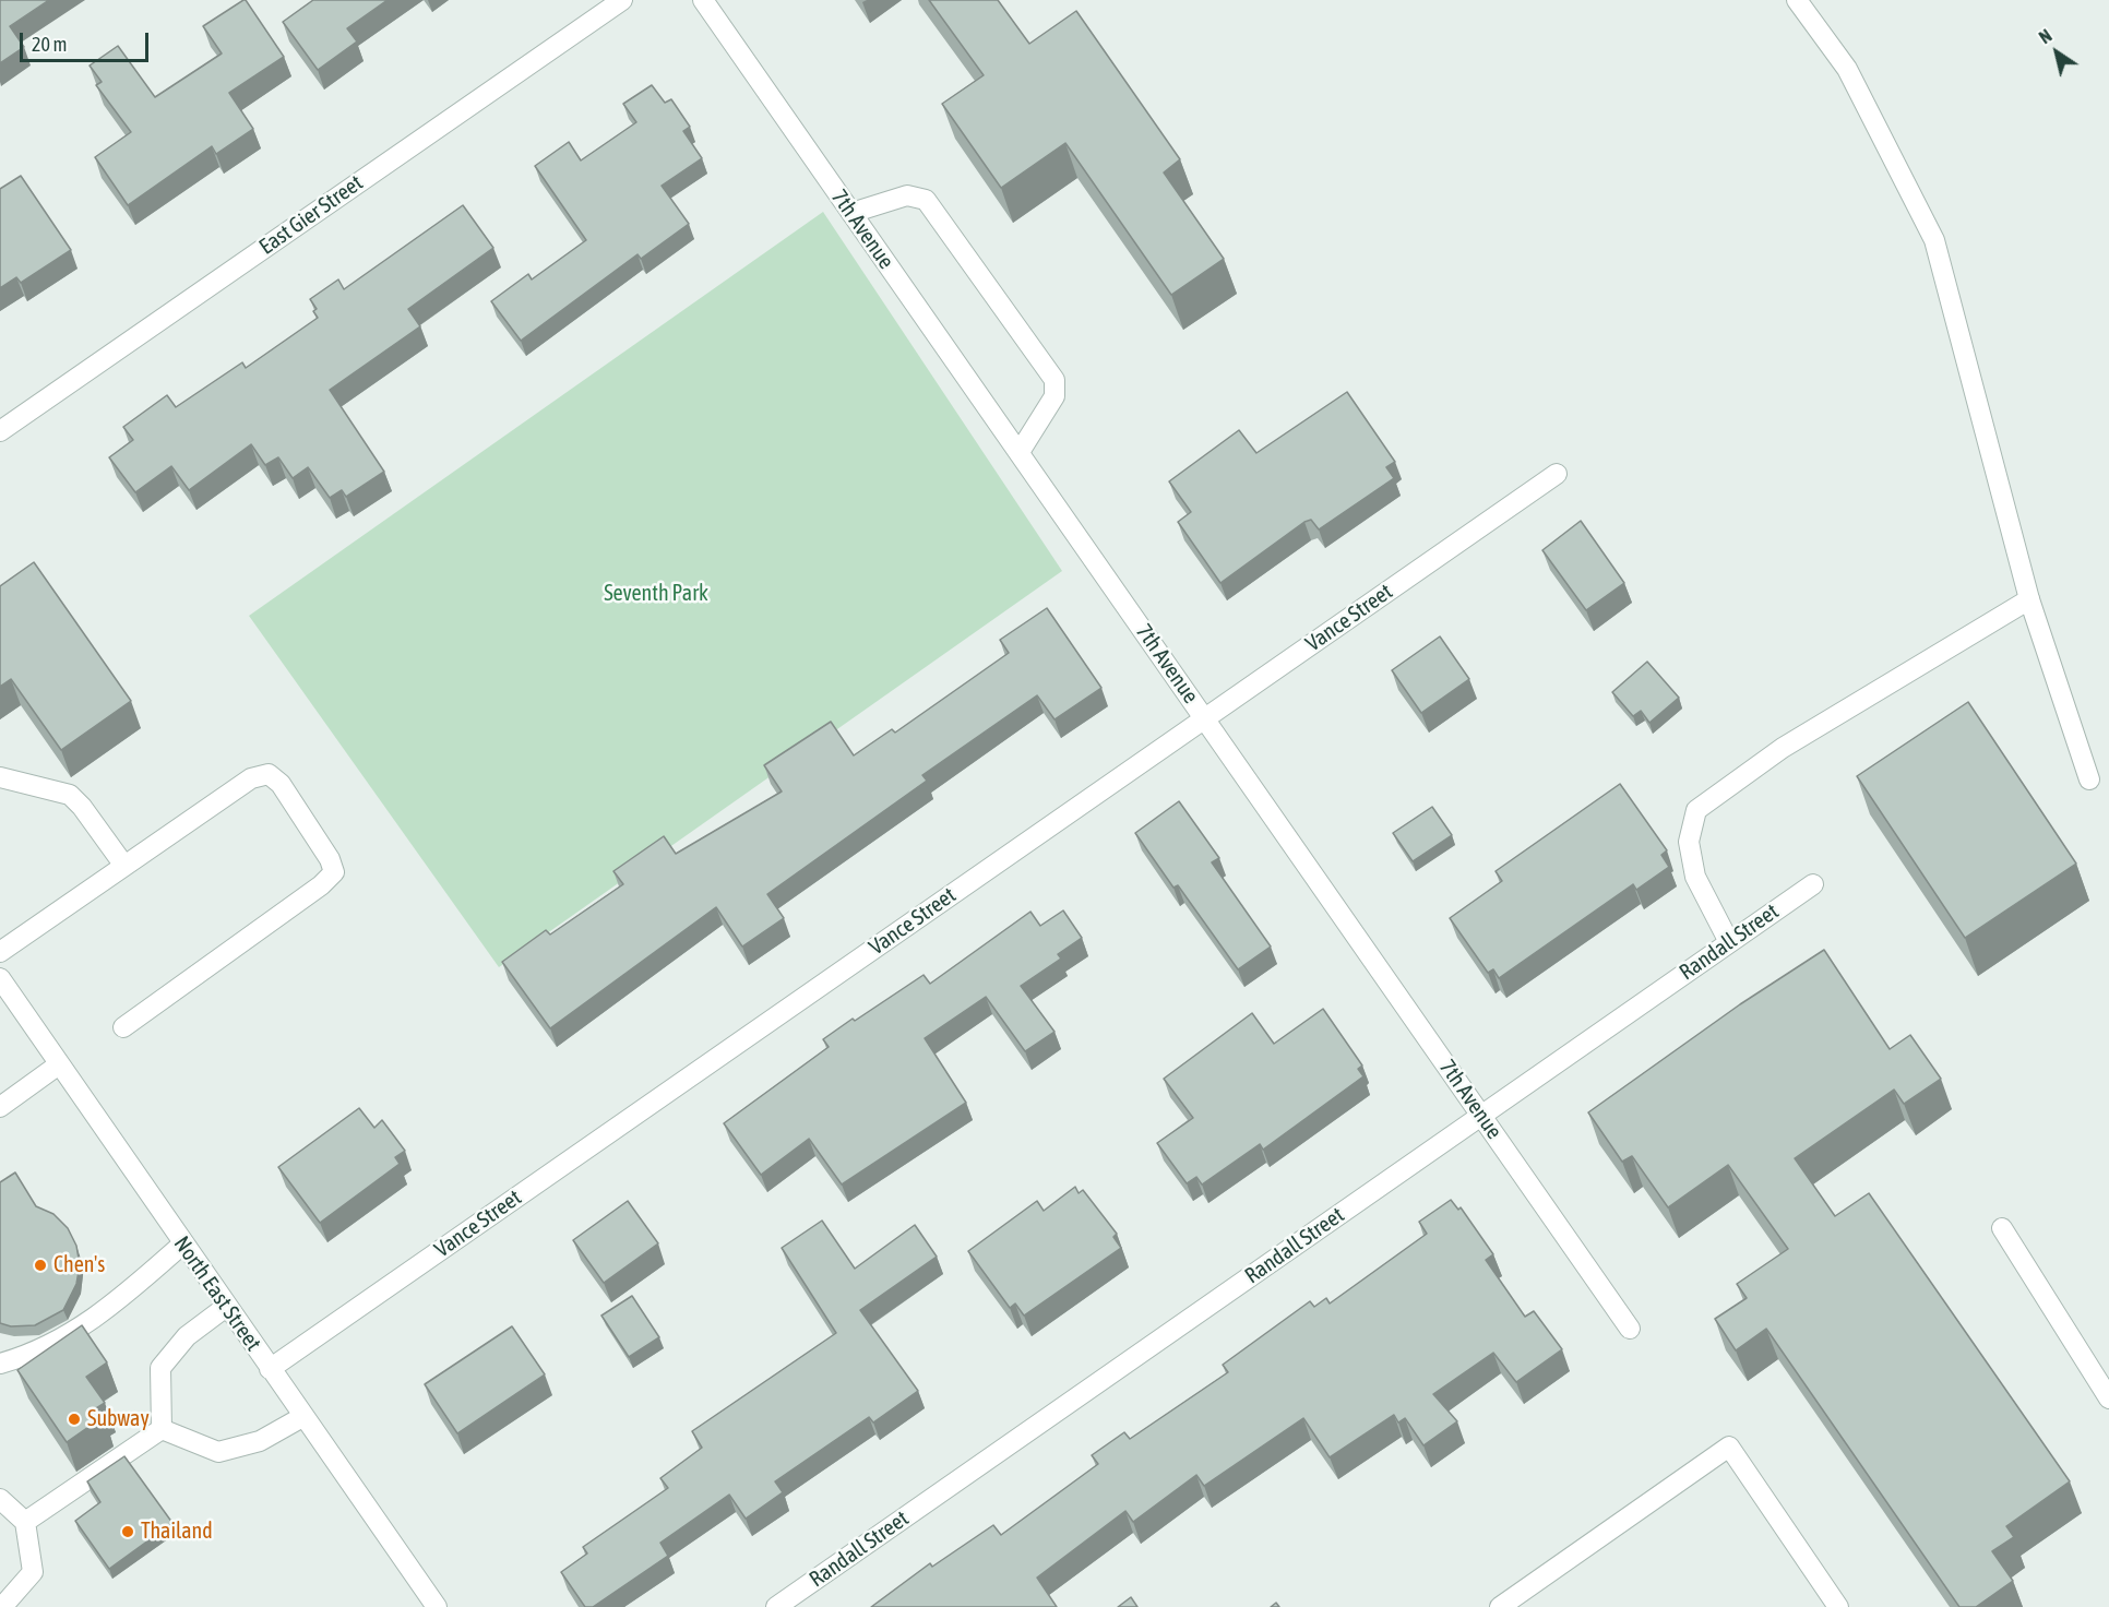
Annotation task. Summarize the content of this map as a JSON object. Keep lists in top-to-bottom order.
{
  "streets": {
    "street": [
      "East Gier Street",
      "7th Avenue",
      "Vance Street",
      "Randall Street",
      "North East Street"
    ]
  },
  "crossings": [
    ["7th Avenue", "Vance Street"],
    ["7th Avenue", "Randall Street"],
    ["Vance Street", "North East Street"]
  ],
  "parks": ["Seventh Park"],
  "places": ["Chen's", "Subway", "Thailand"],
  "scale_bar": "20 m",
  "north": "top left"
}
